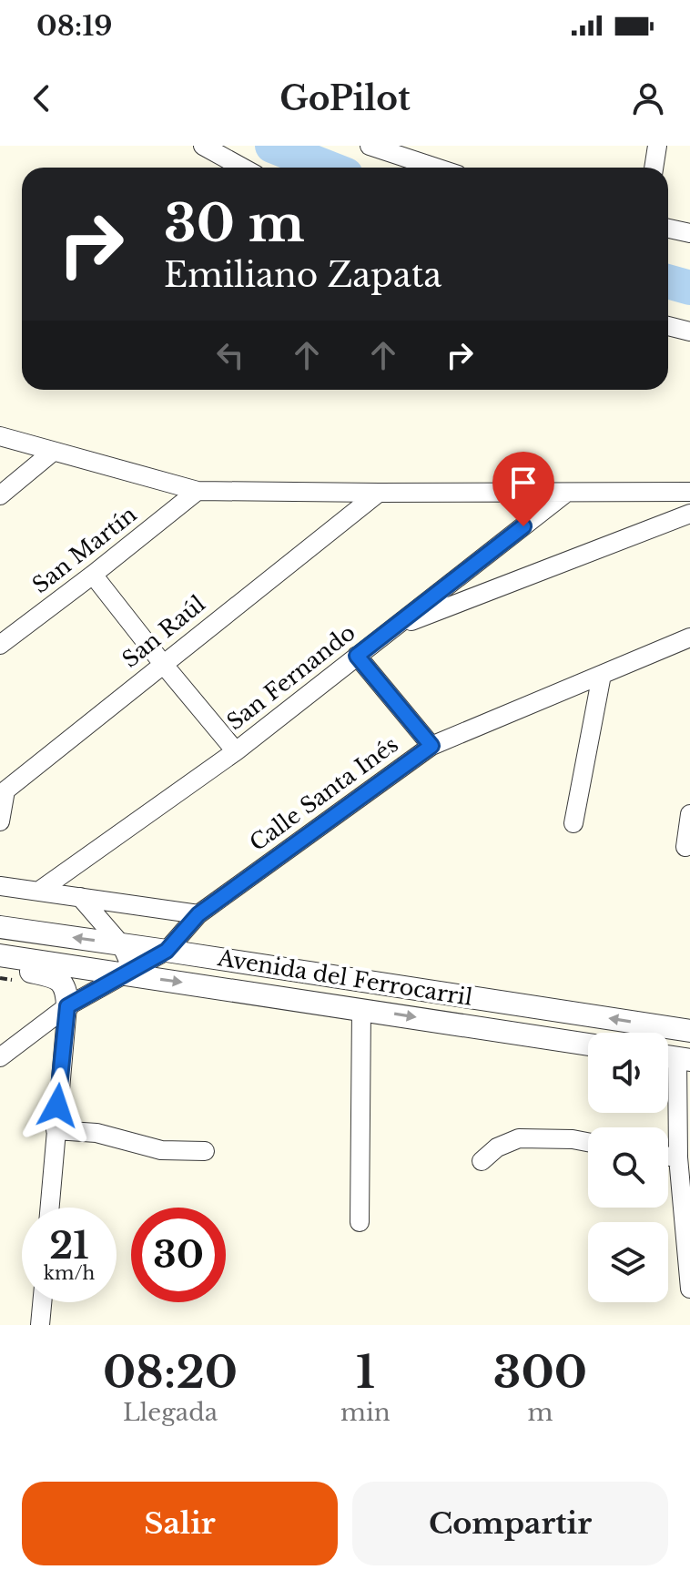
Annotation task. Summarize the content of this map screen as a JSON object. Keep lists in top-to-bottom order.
{
  "streets": {
    "street": [
      "San Martín",
      "San Raúl",
      "San Fernando",
      "Calle Santa Inés",
      "Avenida del Ferrocarril"
    ]
  },
  "crossings": [
    ["Calle Santa Inés", "Avenida del Ferrocarril"]
  ],
  "page": {
    "status": "08:19",
    "header": "GoPilot",
    "turn": ["30 m", "Emiliano Zapata"],
    "speed": "21 km/h",
    "limit": "30",
    "eta": [
      "08:20",
      "Llegada",
      "1",
      "min",
      "300",
      "m"
    ],
    "buttons": ["Salir", "Compartir"]
  }
}
